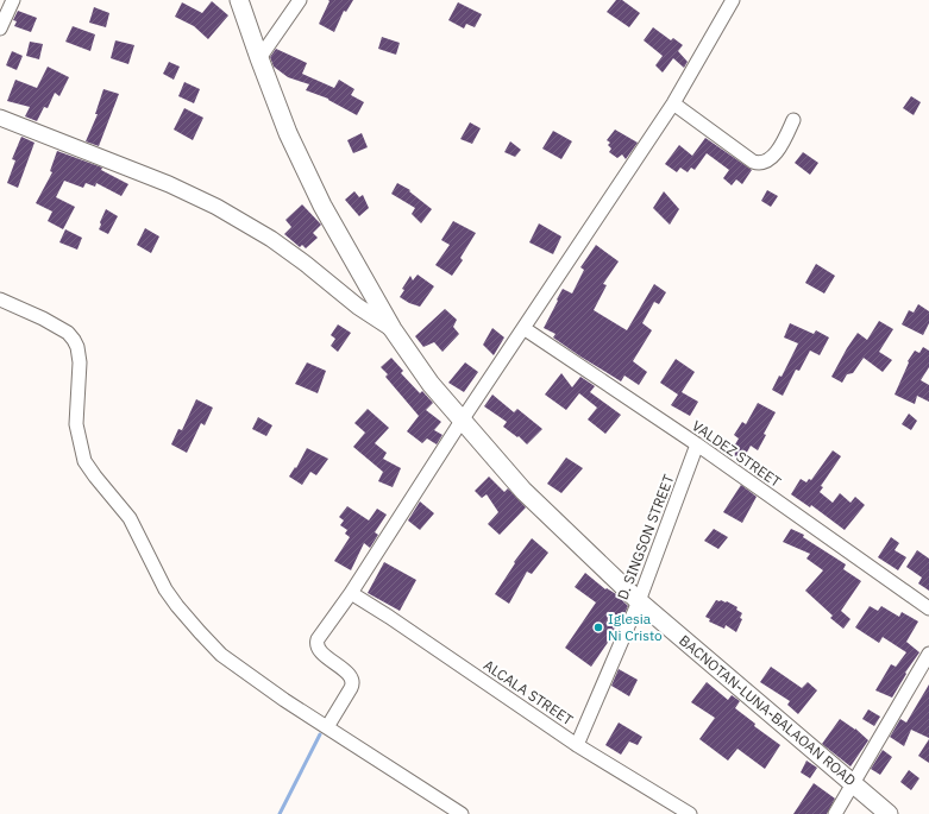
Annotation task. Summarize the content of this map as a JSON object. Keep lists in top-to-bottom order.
{
  "streets": {
    "main road": ["BACNOTAN-LUNA-BALAOAN ROAD"],
    "street": ["VALDEZ STREET", "D. SINGSON STREET", "ALCALA STREET"]
  },
  "crossings": [
    ["VALDEZ STREET", "D. SINGSON STREET"],
    ["D. SINGSON STREET", "ALCALA STREET"],
    ["D. SINGSON STREET", "BACNOTAN-LUNA-BALAOAN ROAD"]
  ],
  "places": ["Iglesia Ni Cristo"]
}
